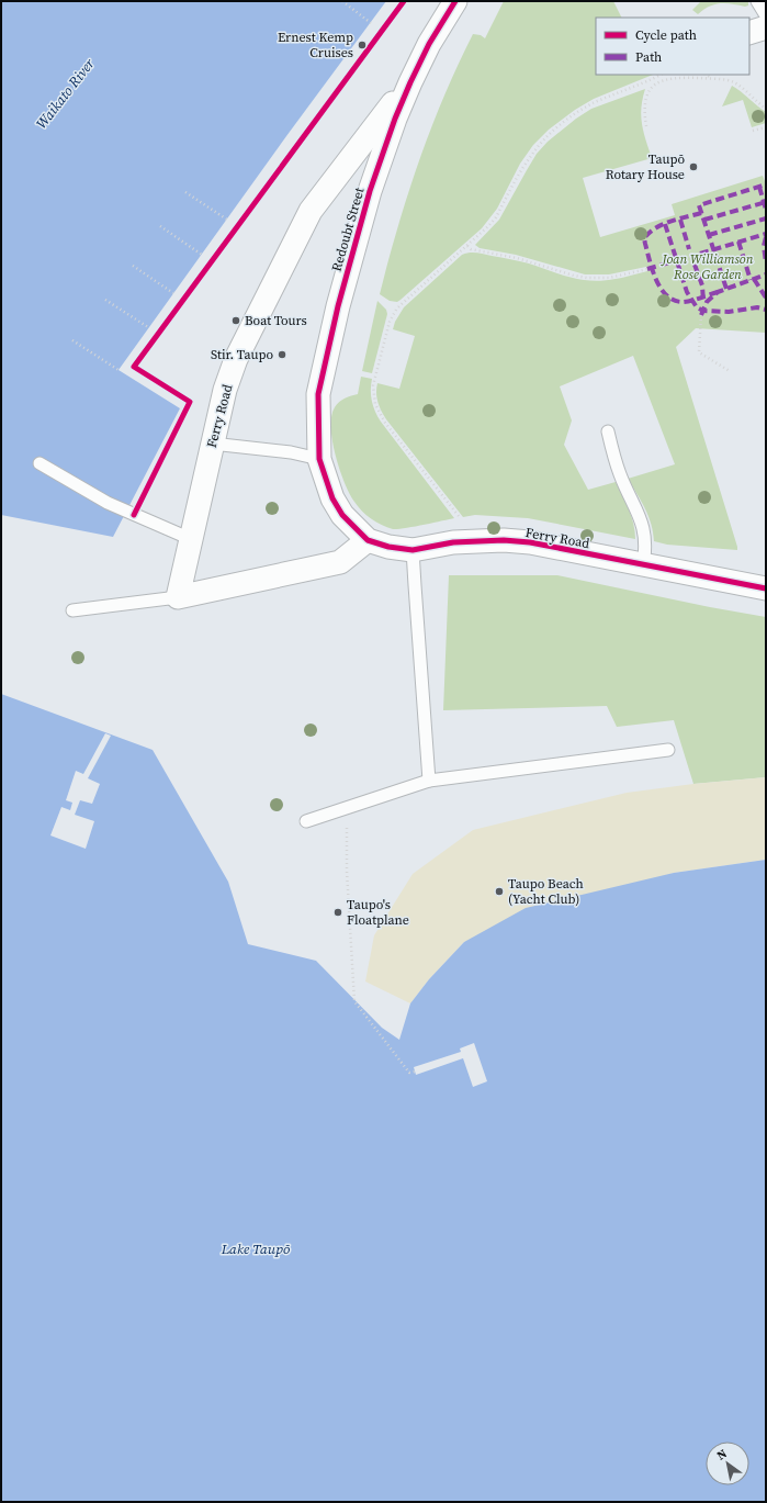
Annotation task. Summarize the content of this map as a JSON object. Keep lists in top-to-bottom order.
{
  "streets": {
    "street": ["Redoubt Street", "Ferry Road"]
  },
  "crossings": [
    ["Redoubt Street", "Ferry Road"]
  ],
  "water": ["Waikato River", "Lake Taupō"],
  "parks": ["Joan Williamson Rose Garden"],
  "places": [
    "Ernest Kemp Cruises",
    "Taupō Rotary House",
    "Boat Tours",
    "Stir. Taupo",
    "Taupo Beach (Yacht Club)",
    "Taupo's Floatplane"
  ],
  "legend": ["Cycle path", "Path"],
  "north": "top left"
}
